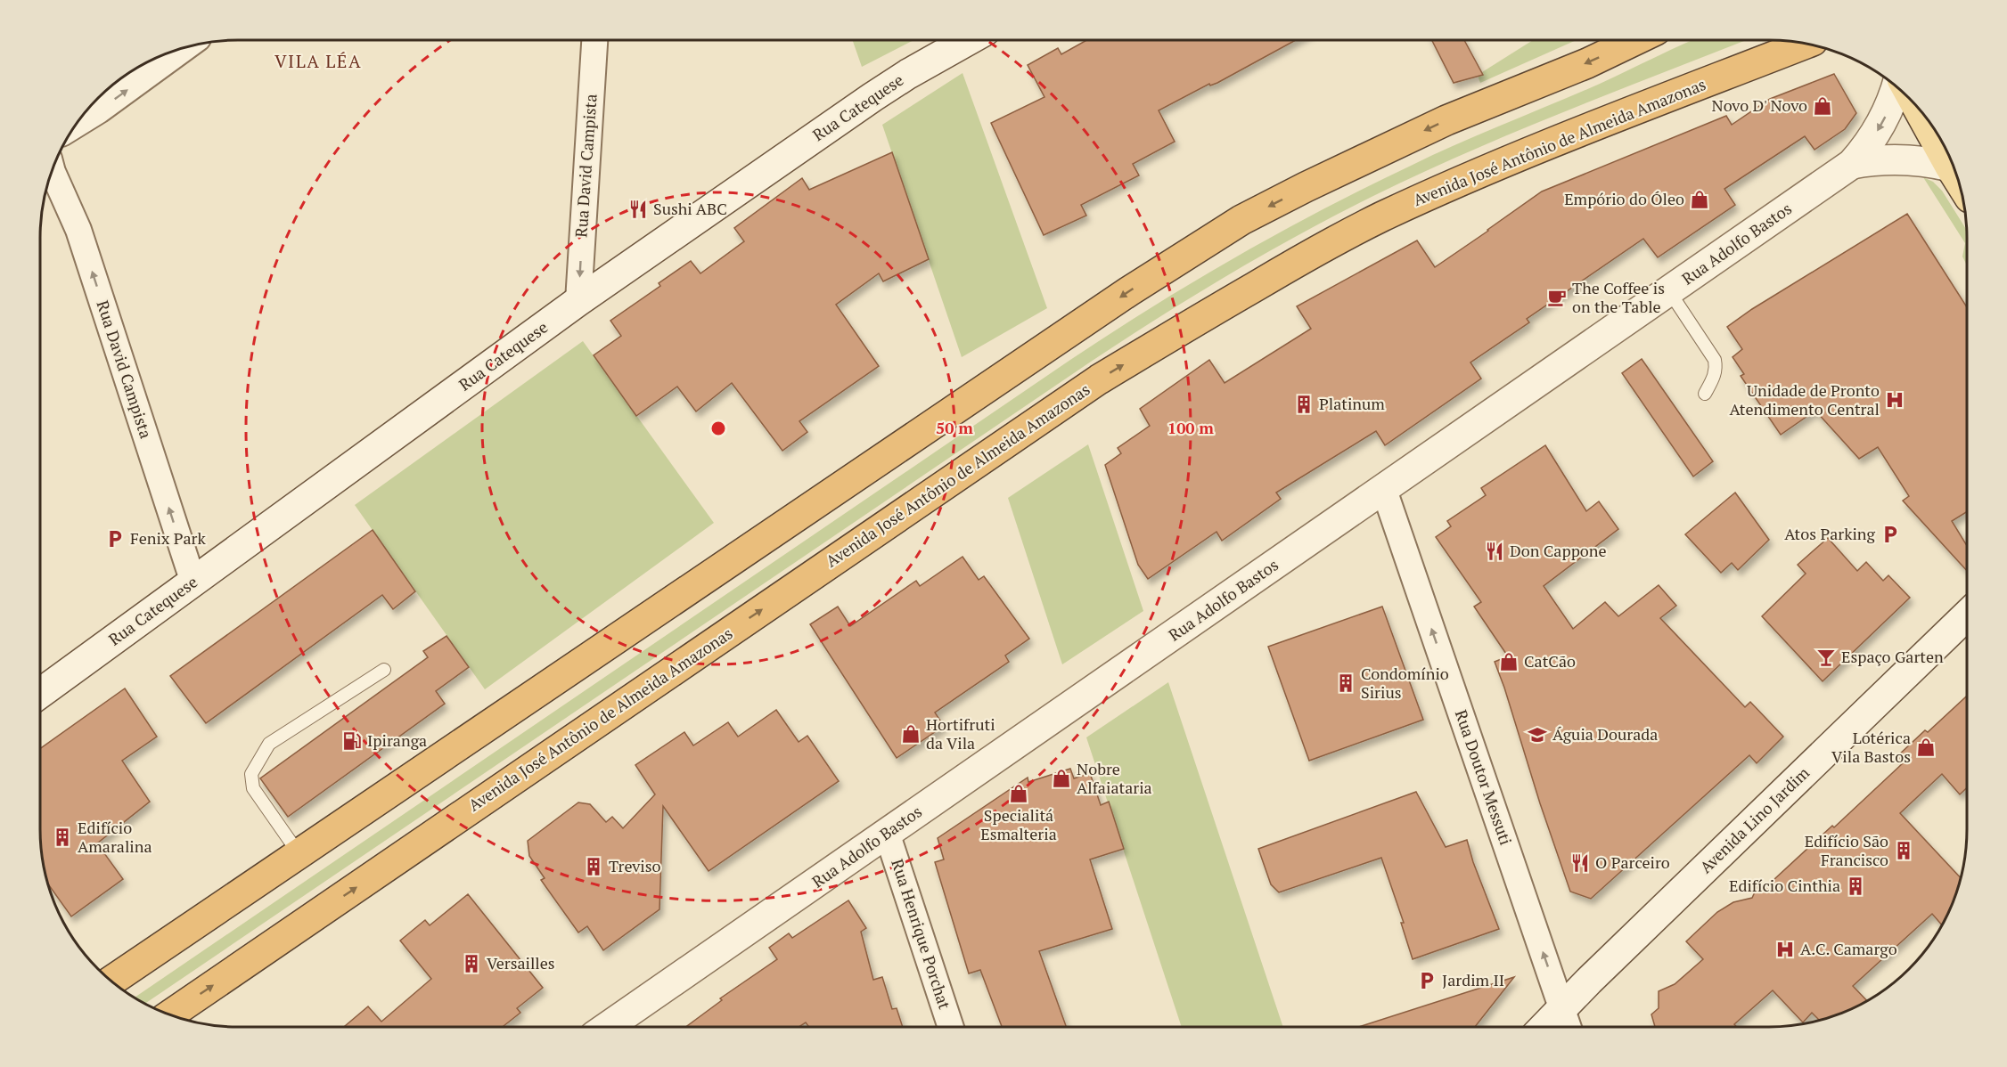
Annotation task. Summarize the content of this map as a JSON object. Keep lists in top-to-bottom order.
{
  "streets": {
    "highway": ["Avenida José Antônio de Almeida Amazonas"],
    "main road": ["Rua Catequese", "Rua Adolfo Bastos", "Avenida Lino Jardim"],
    "street": ["Rua David Campista", "Rua Doutor Messuti", "Rua Henrique Porchat"]
  },
  "crossings": [
    ["Rua Catequese", "Rua David Campista"],
    ["Rua Adolfo Bastos", "Rua Doutor Messuti"],
    ["Rua Adolfo Bastos", "Rua Henrique Porchat"],
    ["Rua Doutor Messuti", "Avenida Lino Jardim"]
  ],
  "one_way": ["Rua Doutor Messuti"],
  "districts": ["VILA LÉA"],
  "places": {
    "shop": [
      "Novo D' Novo",
      "Empório do Óleo",
      "CatCão",
      "Hortifruti da Vila",
      "Lotérica Vila Bastos",
      "Nobre Alfaiataria",
      "Specialitá Esmalteria"
    ],
    "restaurant": ["Sushi ABC", "Don Cappone", "O Parceiro"],
    "cafe": ["The Coffee is on the Table"],
    "hospital": ["Unidade de Pronto Atendimento Central", "A.C. Camargo"],
    "building": [
      "Platinum",
      "Condomínio Sirius",
      "Edifício Amaralina",
      "Edifício São Francisco",
      "Treviso",
      "Edifício Cinthia",
      "Versailles"
    ],
    "parking": ["Atos Parking", "Fenix Park", "Jardim II"],
    "bar": ["Espaço Garten"],
    "school or university": ["Águia Dourada"],
    "fuel station": ["Ipiranga"]
  },
  "rings": ["50 m", "100 m"]
}
